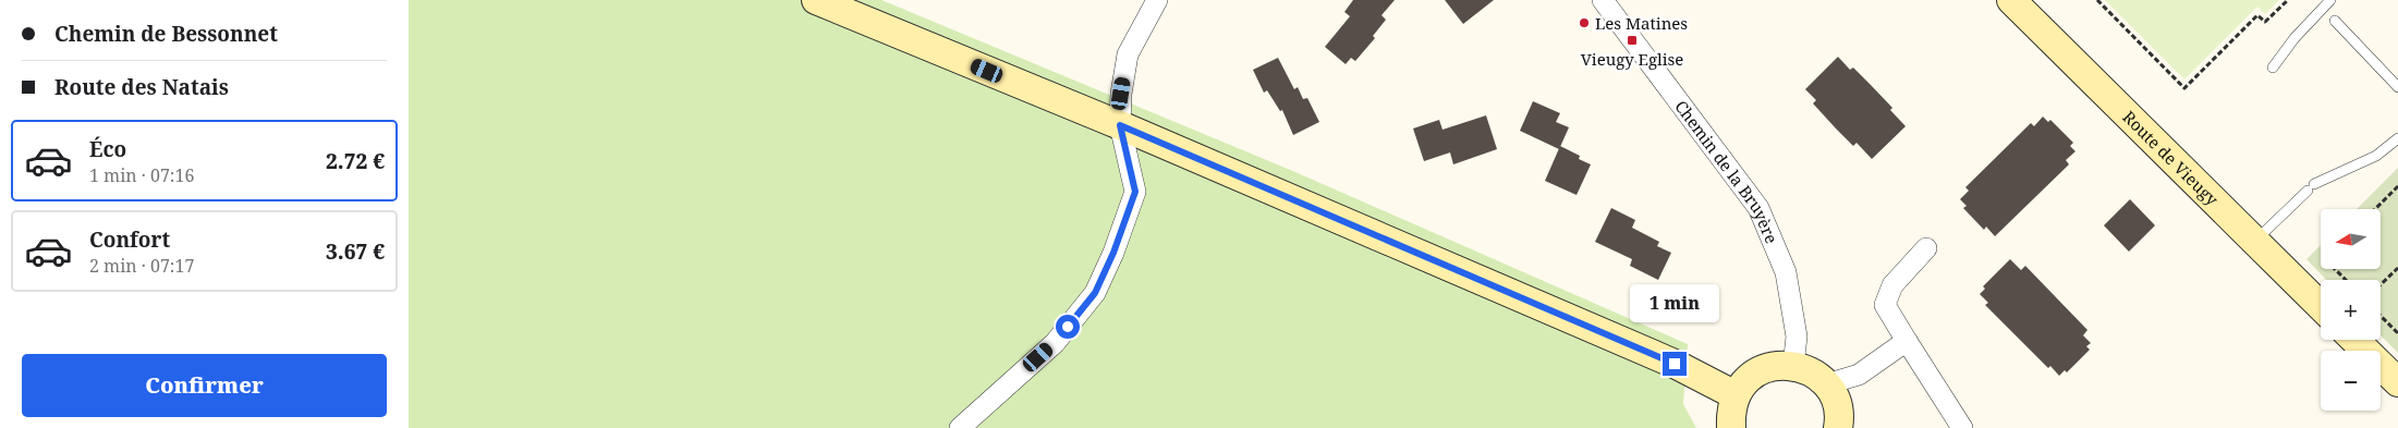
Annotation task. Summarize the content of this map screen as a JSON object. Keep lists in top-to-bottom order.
{
  "streets": {
    "street": ["Route de Vieugy", "Chemin de la Bruyère"]
  },
  "places": {
    "other": ["Les Matines"],
    "transit": ["Vieugy Eglise"]
  },
  "north": "left",
  "page": {
    "banner": ["Chemin de Bessonnet", "Route des Natais"],
    "list": [
      {
        "name": "Éco",
        "note": "1 min · 07:16",
        "value": "2.72 €"
      },
      {
        "name": "Confort",
        "note": "2 min · 07:17",
        "value": "3.67 €"
      }
    ],
    "map_buttons": ["+", "−"],
    "bubble": "1 min",
    "buttons": "Confirmer"
  }
}
